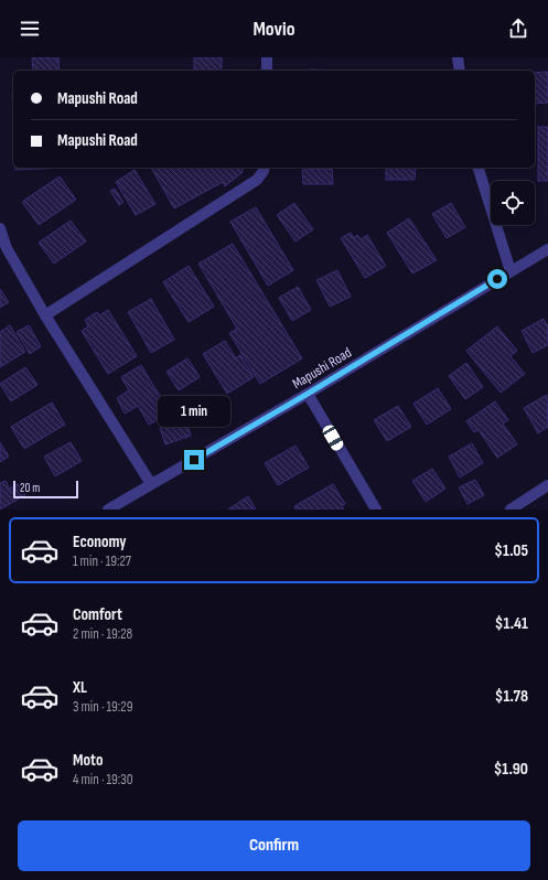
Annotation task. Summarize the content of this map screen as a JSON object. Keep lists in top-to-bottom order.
{
  "streets": {
    "street": ["Mapushi Road"]
  },
  "scale_bar": "20 m",
  "page": {
    "header": "Movio",
    "banner": ["Mapushi Road", "Mapushi Road"],
    "bubble": "1 min",
    "scale": "20 m",
    "list": [
      {
        "name": "Economy",
        "note": "1 min · 19:27",
        "value": "$1.05"
      },
      {
        "name": "Comfort",
        "note": "2 min · 19:28",
        "value": "$1.41"
      },
      {
        "name": "XL",
        "note": "3 min · 19:29",
        "value": "$1.78"
      },
      {
        "name": "Moto",
        "note": "4 min · 19:30",
        "value": "$1.90"
      }
    ],
    "buttons": "Confirm"
  }
}
